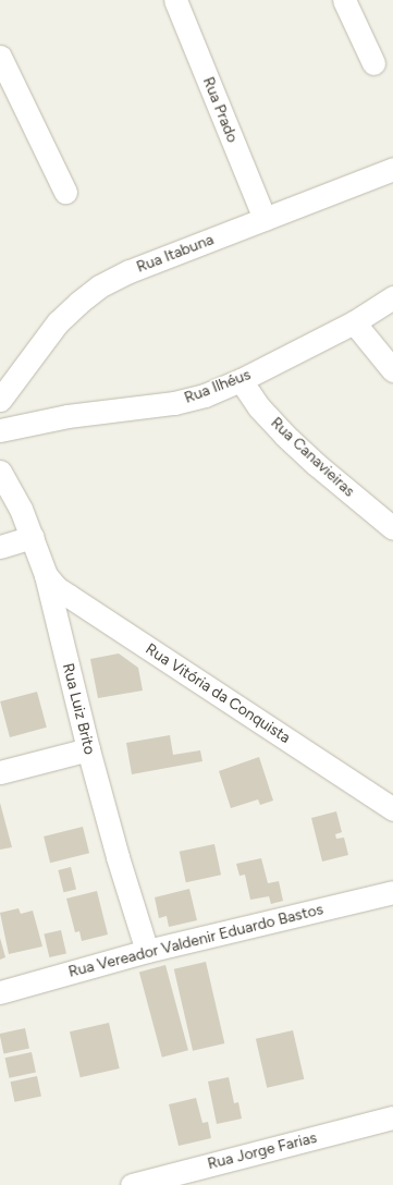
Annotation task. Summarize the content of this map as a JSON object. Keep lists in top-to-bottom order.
{
  "streets": {
    "street": [
      "Rua Prado",
      "Rua Itabuna",
      "Rua Ilhéus",
      "Rua Canavieiras",
      "Rua Vitória da Conquista",
      "Rua Luiz Brito",
      "Rua Vereador Valdenir Eduardo Bastos",
      "Rua Jorge Farias"
    ]
  },
  "crossings": [
    ["Rua Prado", "Rua Itabuna"],
    ["Rua Ilhéus", "Rua Canavieiras"],
    ["Rua Vitória da Conquista", "Rua Luiz Brito"],
    ["Rua Luiz Brito", "Rua Vereador Valdenir Eduardo Bastos"]
  ]
}
